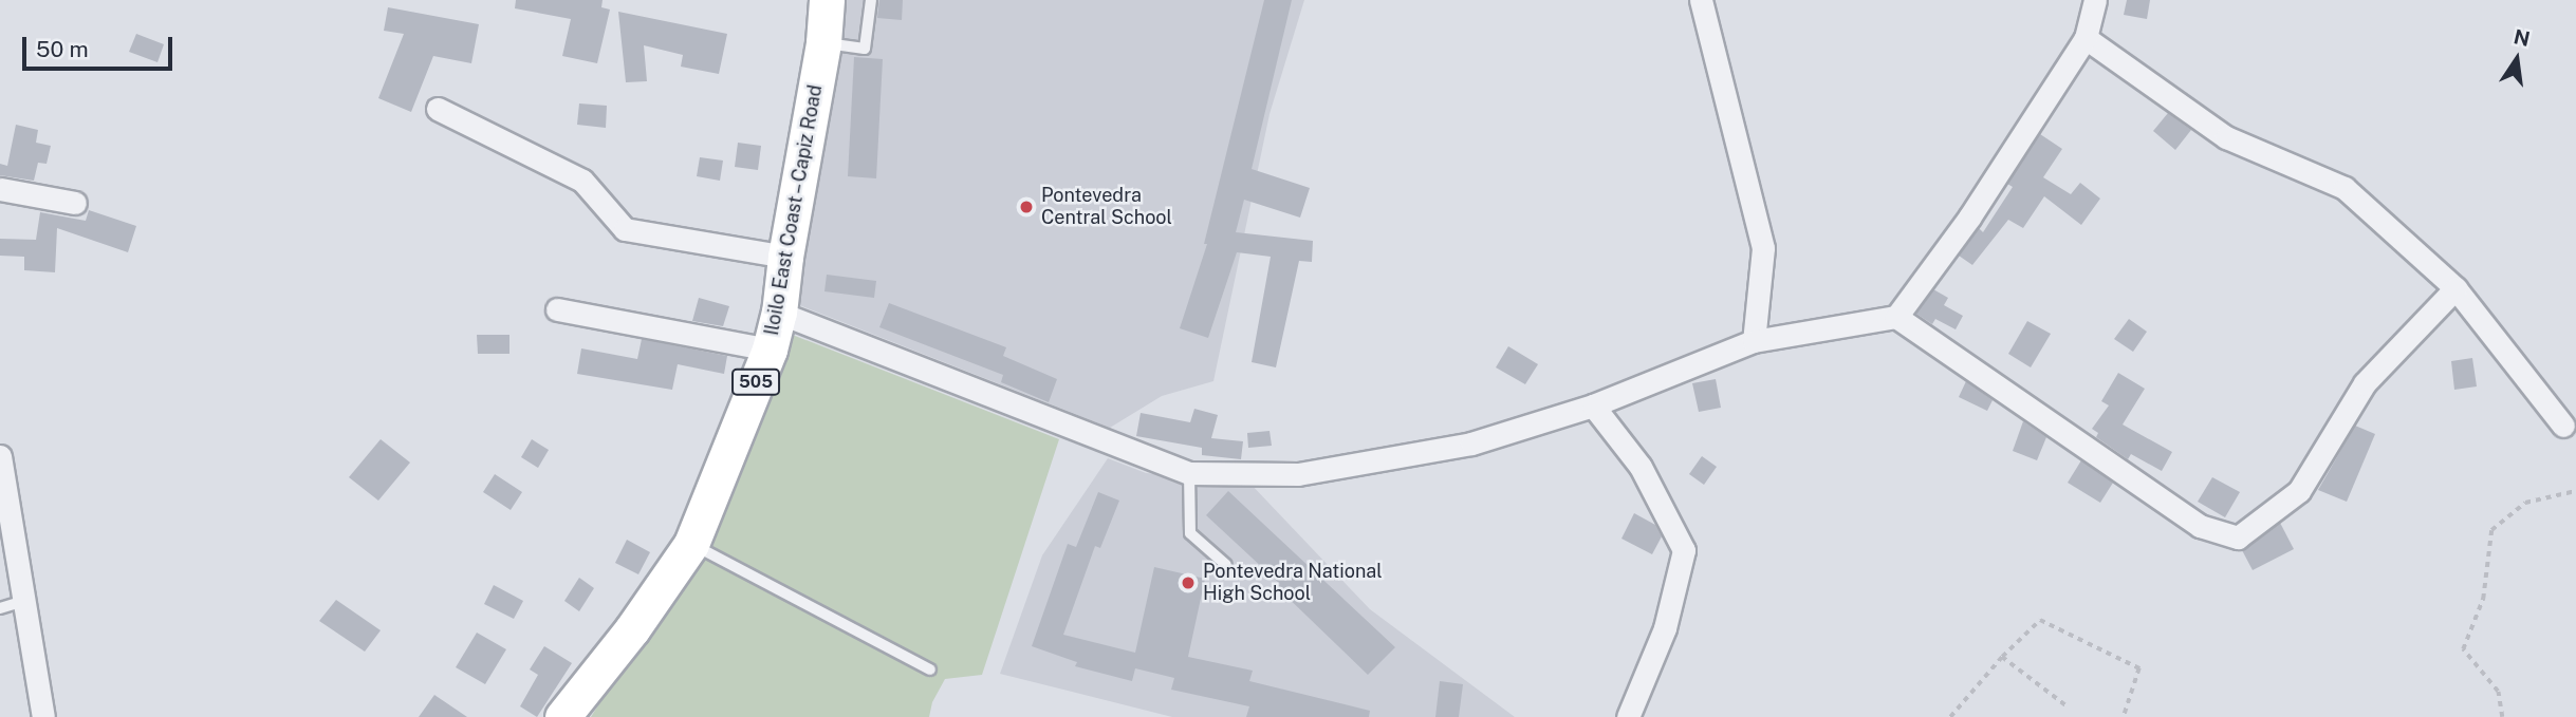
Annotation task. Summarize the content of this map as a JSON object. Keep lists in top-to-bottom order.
{
  "streets": {
    "main road": ["Iloilo East Coast – Capiz Road", "505"]
  },
  "places": ["Pontevedra Central School", "Pontevedra National High School"],
  "scale_bar": "50 m",
  "north": "top"
}
